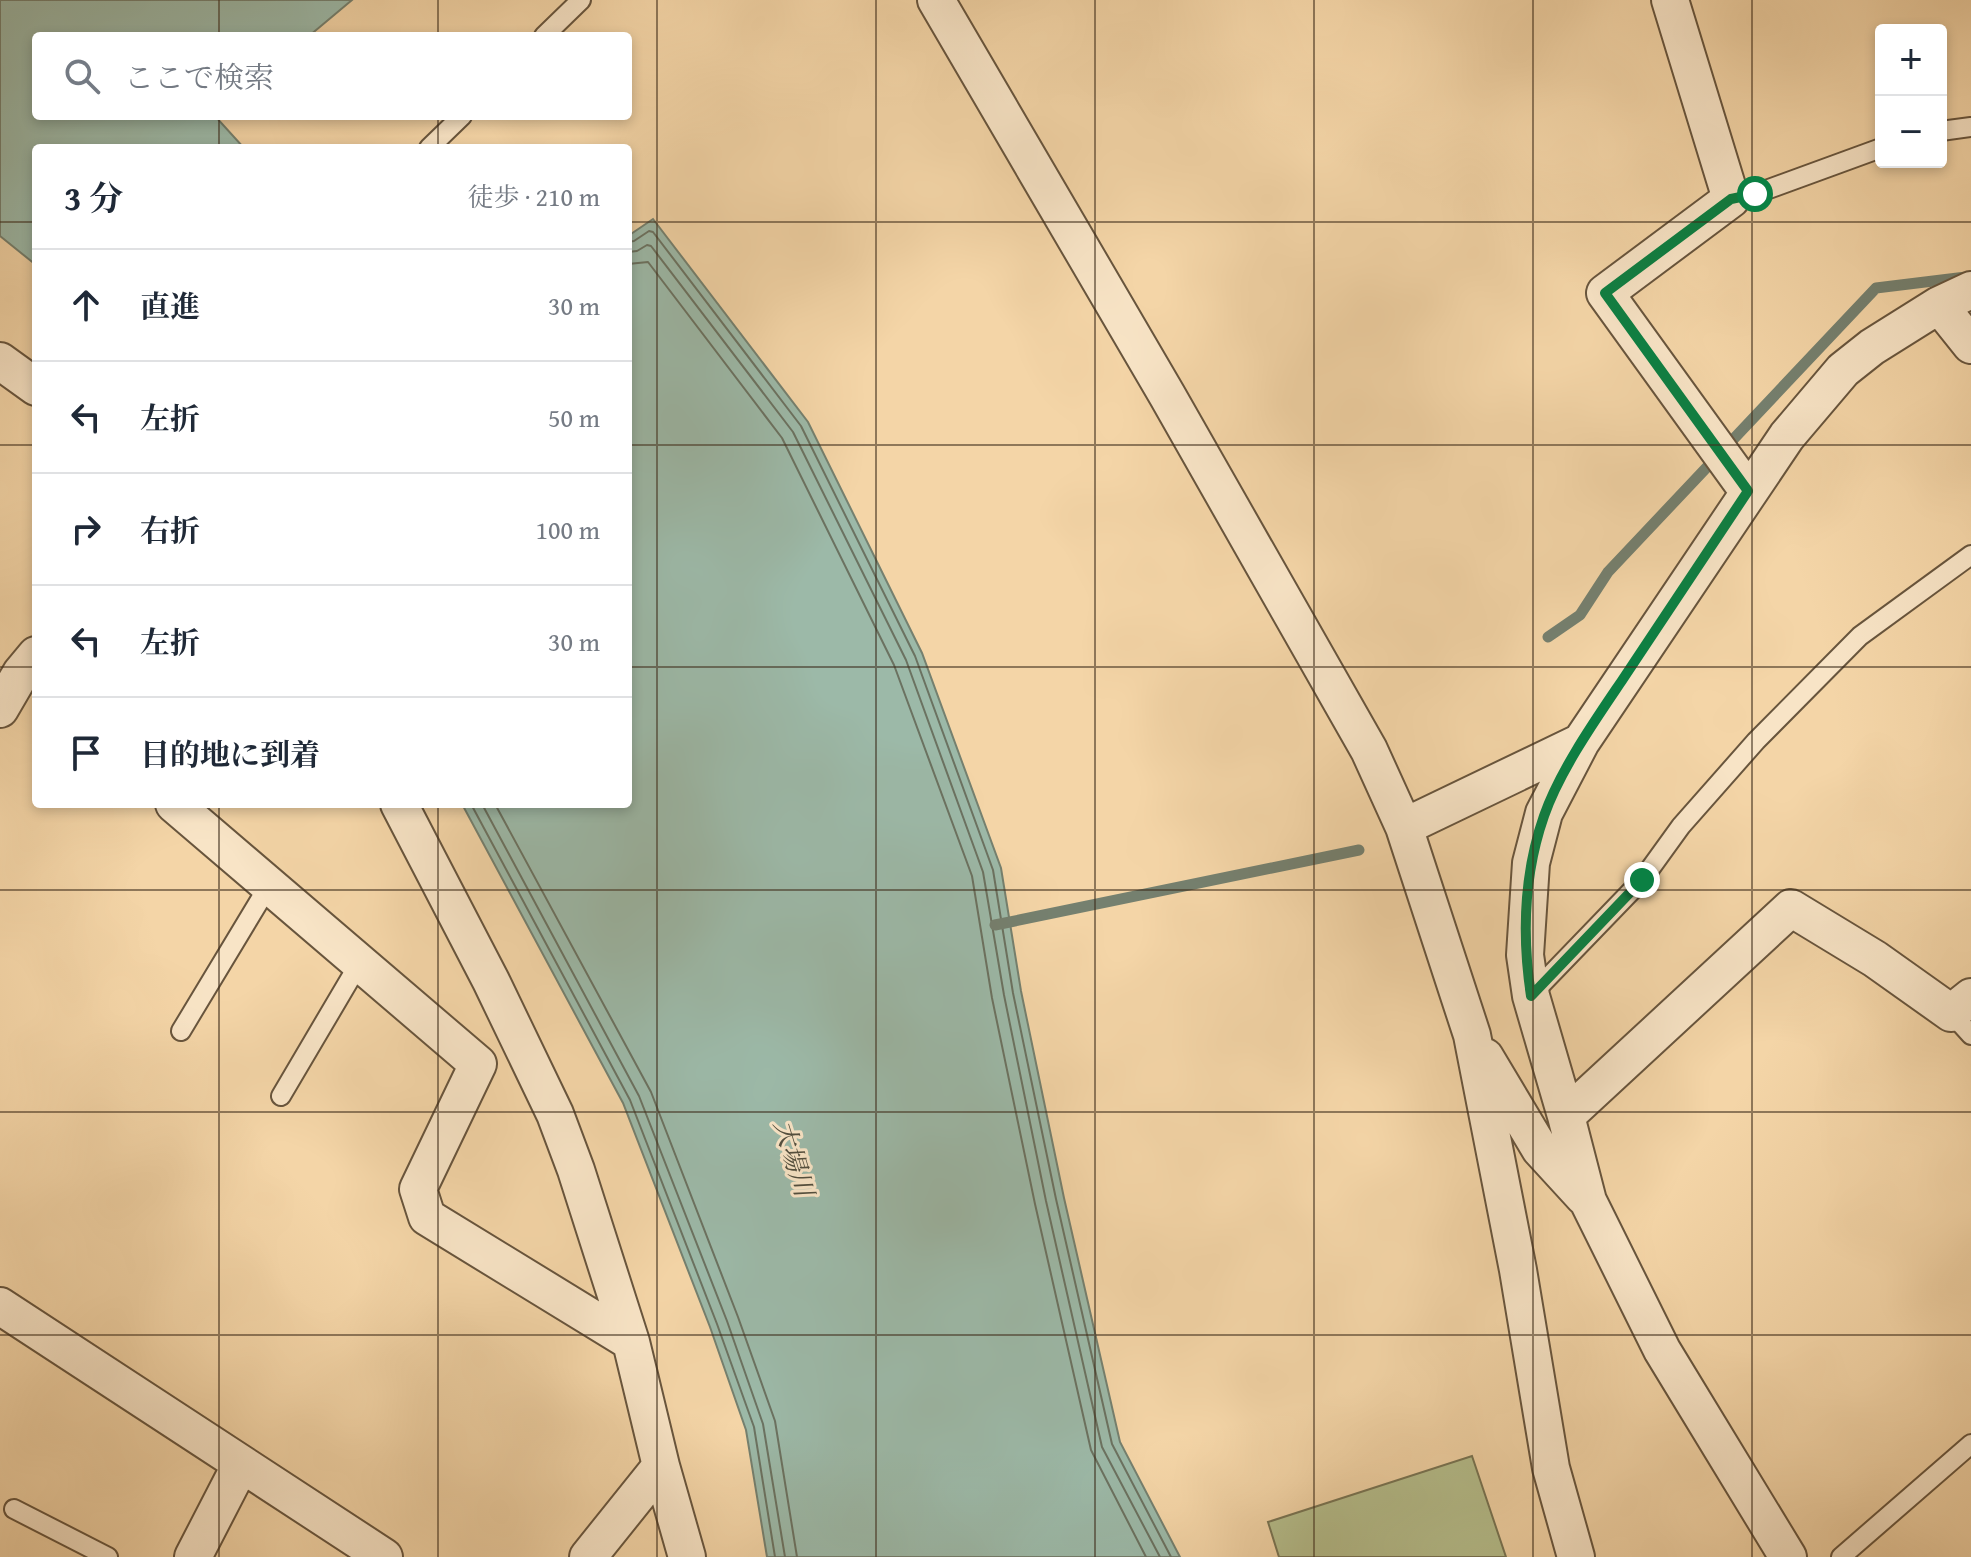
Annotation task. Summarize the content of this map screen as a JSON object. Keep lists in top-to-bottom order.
{
  "water": ["大場川"],
  "page": {
    "map_buttons": ["+", "−"],
    "search": "ここで検索",
    "heading": ["3 分", "徒歩 · 210 m"],
    "list": [
      ["直進", "30 m"],
      ["左折", "50 m"],
      ["右折", "100 m"],
      ["左折", "30 m"],
      "目的地に到着"
    ]
  }
}
